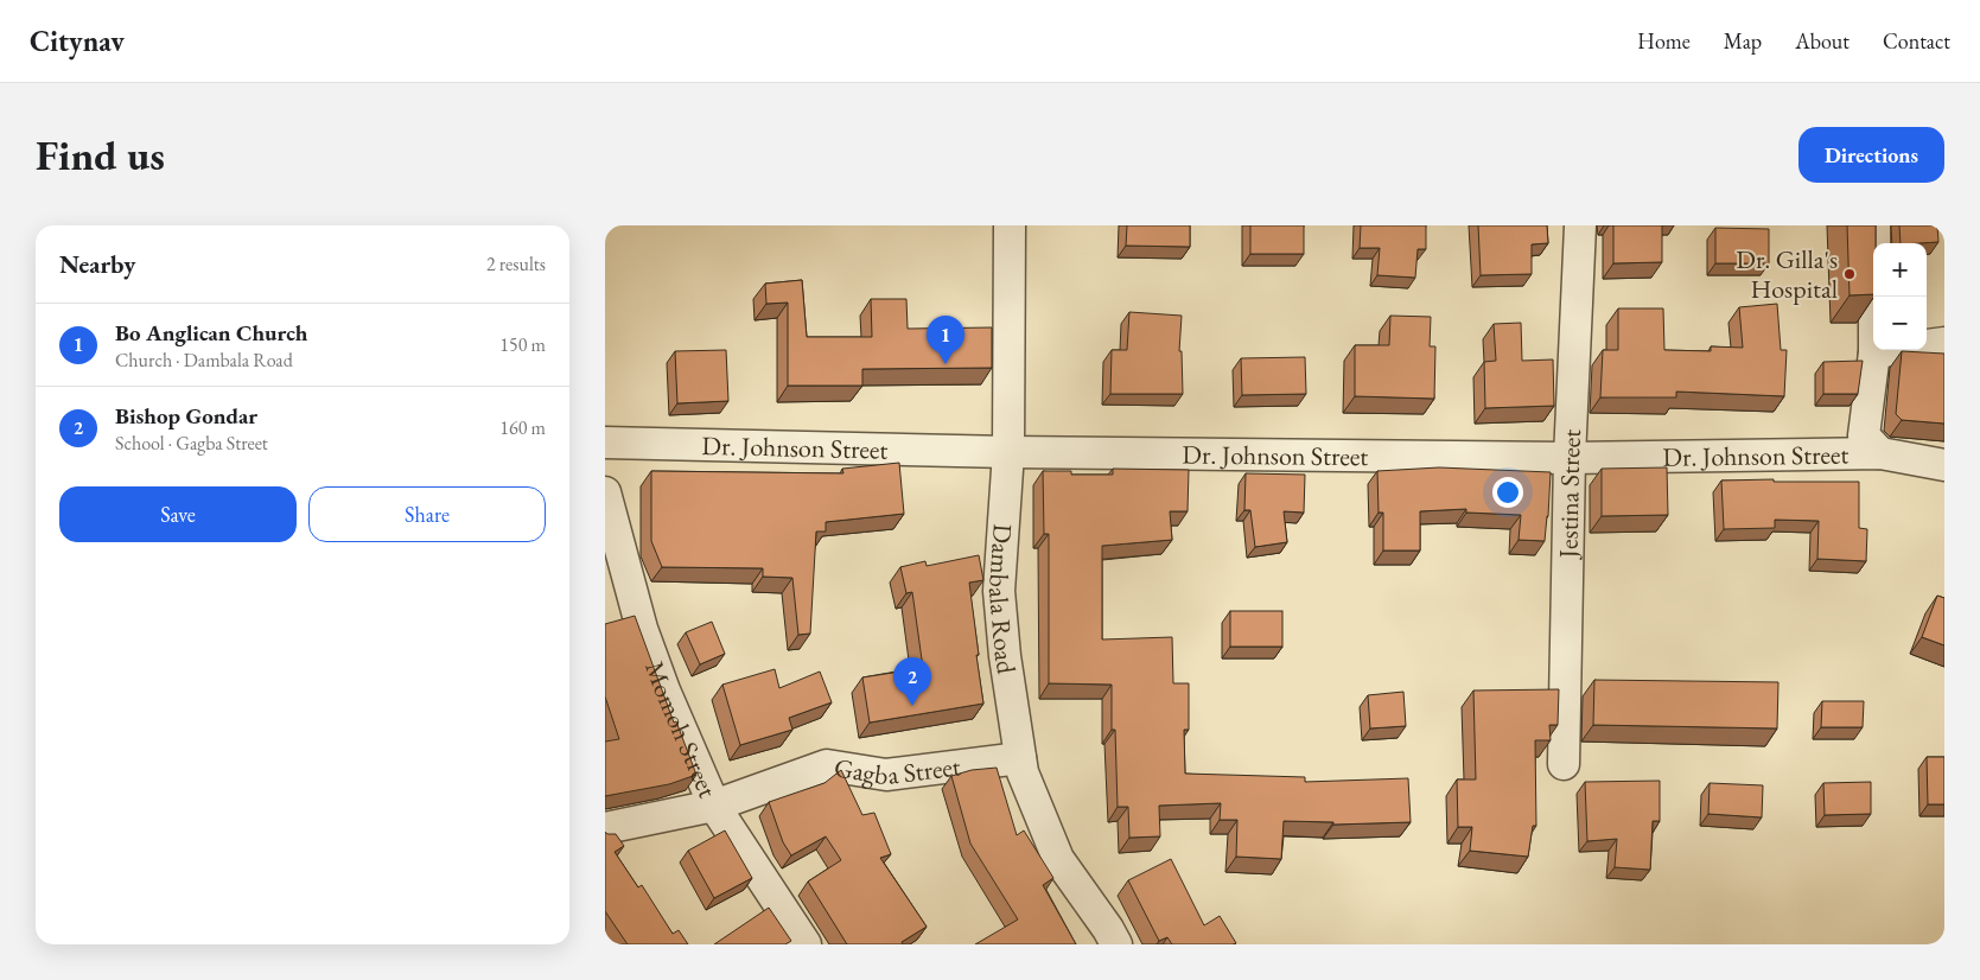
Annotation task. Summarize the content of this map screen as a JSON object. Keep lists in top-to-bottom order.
{
  "streets": {
    "street": [
      "Dr. Johnson Street",
      "Jestina Street",
      "Dambala Road",
      "Momoh Street",
      "Gagba Street"
    ]
  },
  "crossings": [
    ["Dr. Johnson Street", "Jestina Street"],
    ["Dr. Johnson Street", "Dambala Road"],
    ["Dambala Road", "Gagba Street"],
    ["Momoh Street", "Gagba Street"]
  ],
  "places": ["Dr. Gilla's Hospital"],
  "page": {
    "header": "Citynav",
    "nav": [
      "Home",
      "Map",
      "About",
      "Contact"
    ],
    "buttons": [
      "Directions",
      ["Save", "Share"]
    ],
    "title": "Find us",
    "heading": ["Nearby", "2 results"],
    "map_buttons": ["+", "−"],
    "list": [
      {
        "mark": "1",
        "name": "Bo Anglican Church",
        "note": "Church · Dambala Road",
        "value": "150 m"
      },
      {
        "mark": "2",
        "name": "Bishop Gondar",
        "note": "School · Gagba Street",
        "value": "160 m"
      }
    ],
    "pins": ["1", "2"]
  }
}
